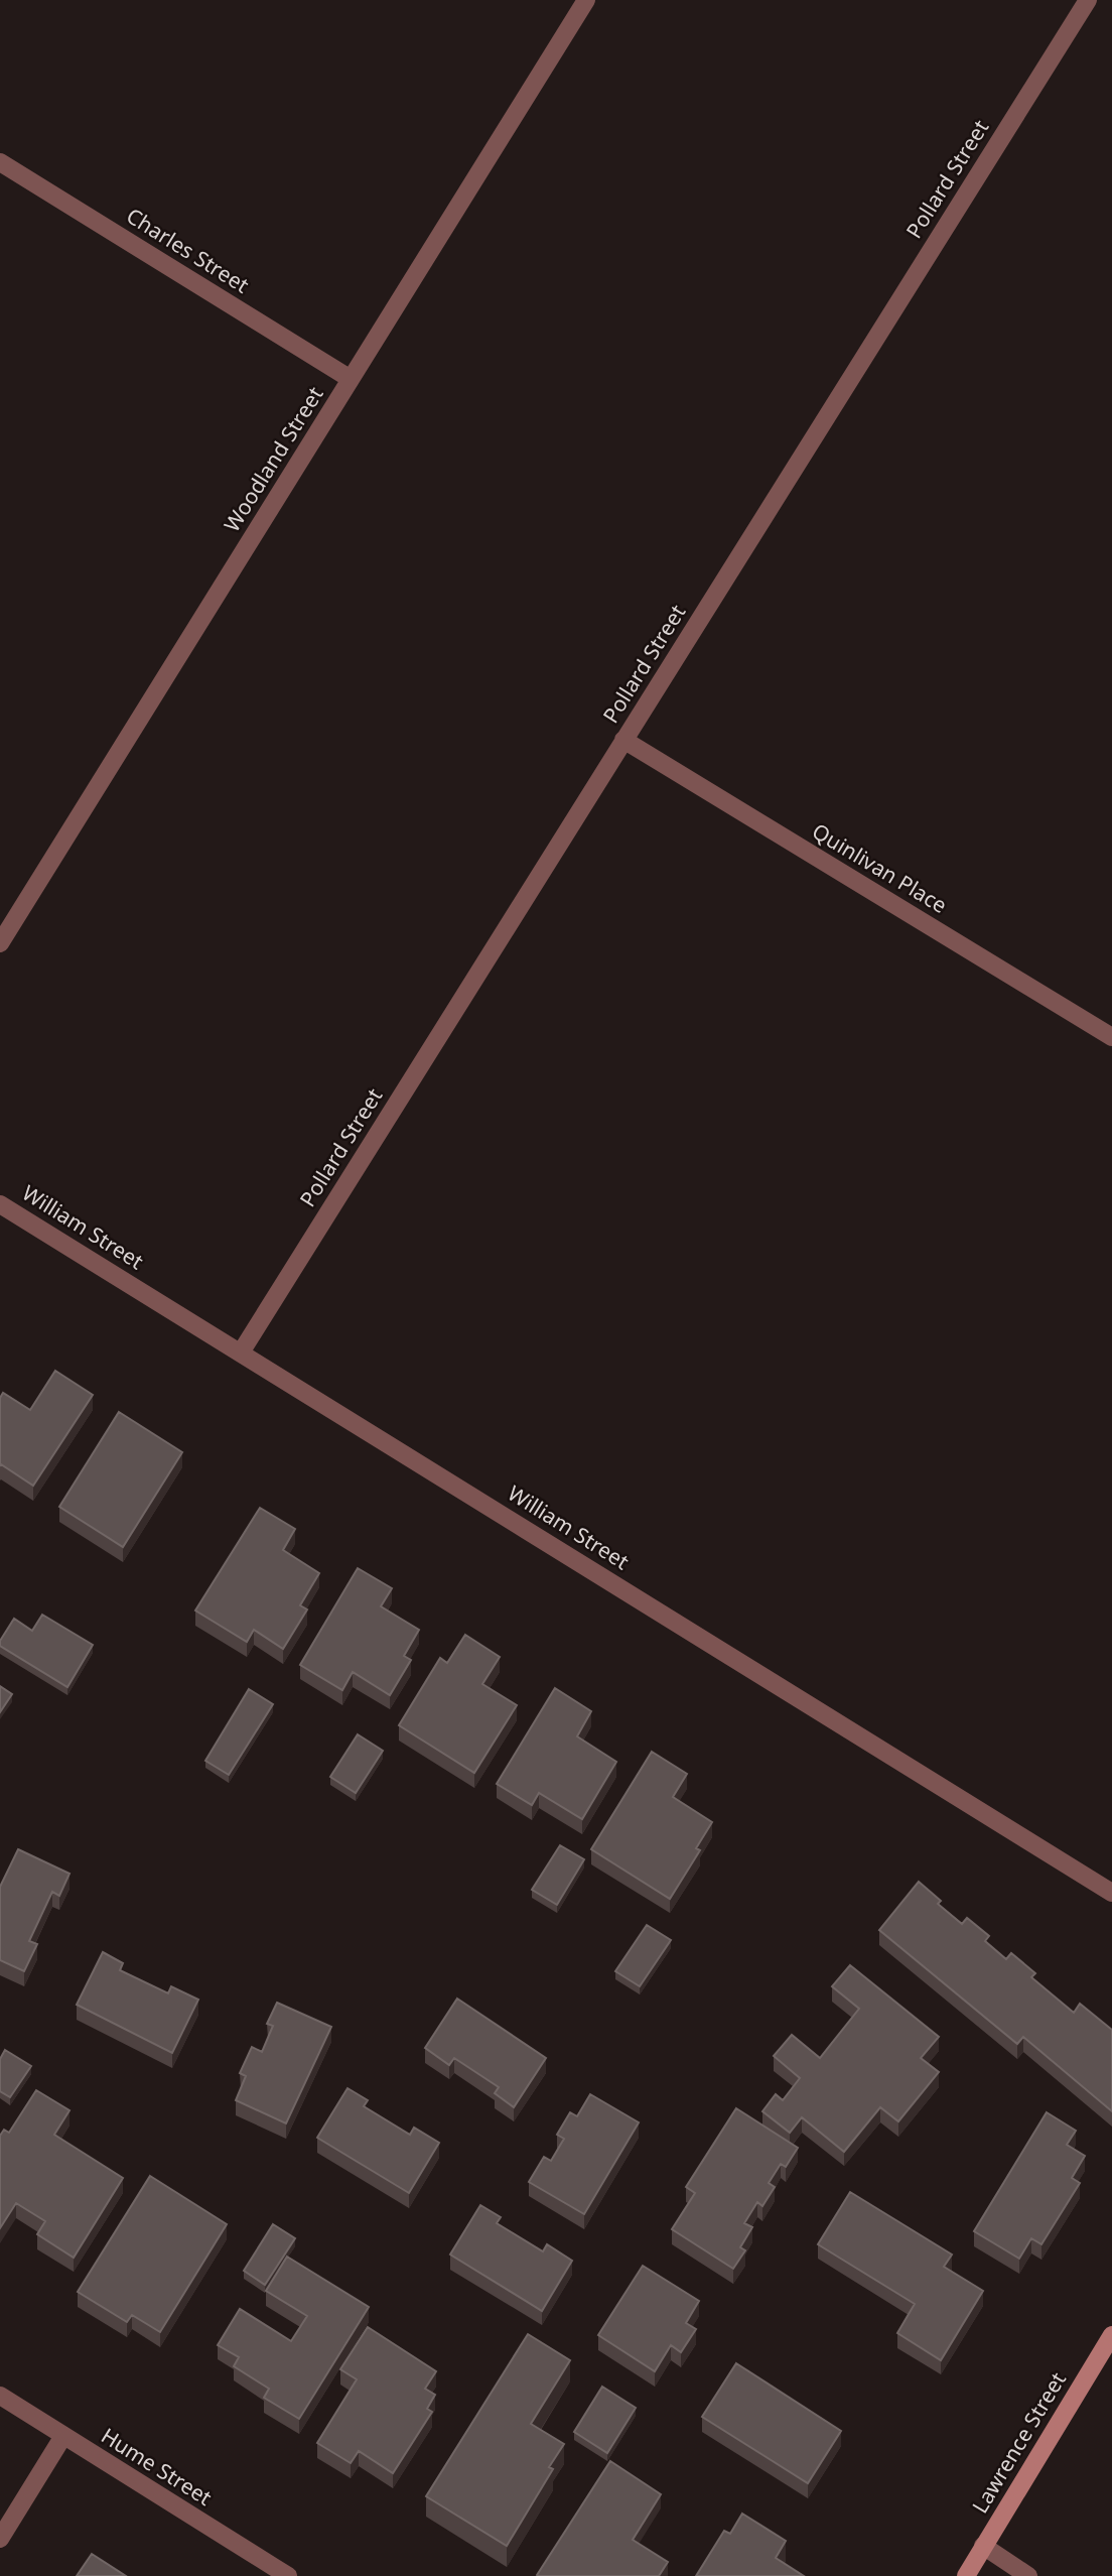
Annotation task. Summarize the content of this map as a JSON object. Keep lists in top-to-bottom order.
{
  "streets": {
    "main road": ["Lawrence Street"],
    "street": [
      "Pollard Street",
      "Charles Street",
      "Woodland Street",
      "Quinlivan Place",
      "William Street",
      "Hume Street"
    ]
  },
  "crossings": [
    ["Pollard Street", "Quinlivan Place"],
    ["Pollard Street", "William Street"],
    ["Charles Street", "Woodland Street"]
  ]
}
